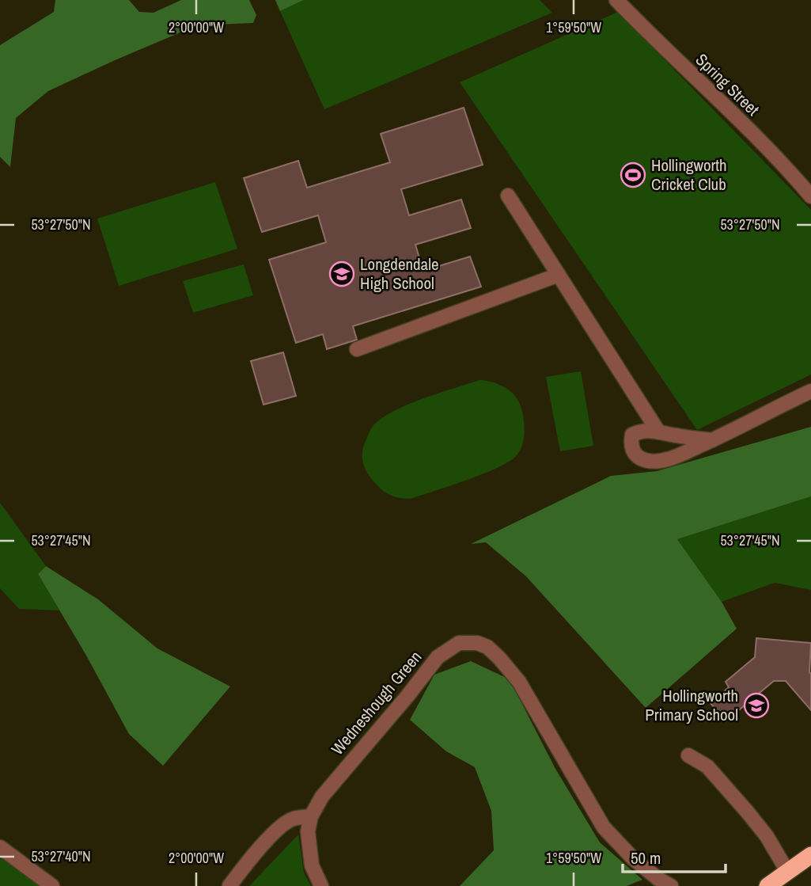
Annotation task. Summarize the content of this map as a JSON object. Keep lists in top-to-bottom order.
{
  "streets": {
    "street": ["Spring Street", "Wedneshough Green"]
  },
  "places": {
    "sports": ["Hollingworth Cricket Club"],
    "school or university": ["Longdendale High School", "Hollingworth Primary School"]
  },
  "scale_bar": "50 m",
  "coordinates": [
    "2°00'00\"W",
    "1°59'50\"W",
    "53°27'50\"N",
    "53°27'45\"N",
    "53°27'40\"N"
  ]
}
